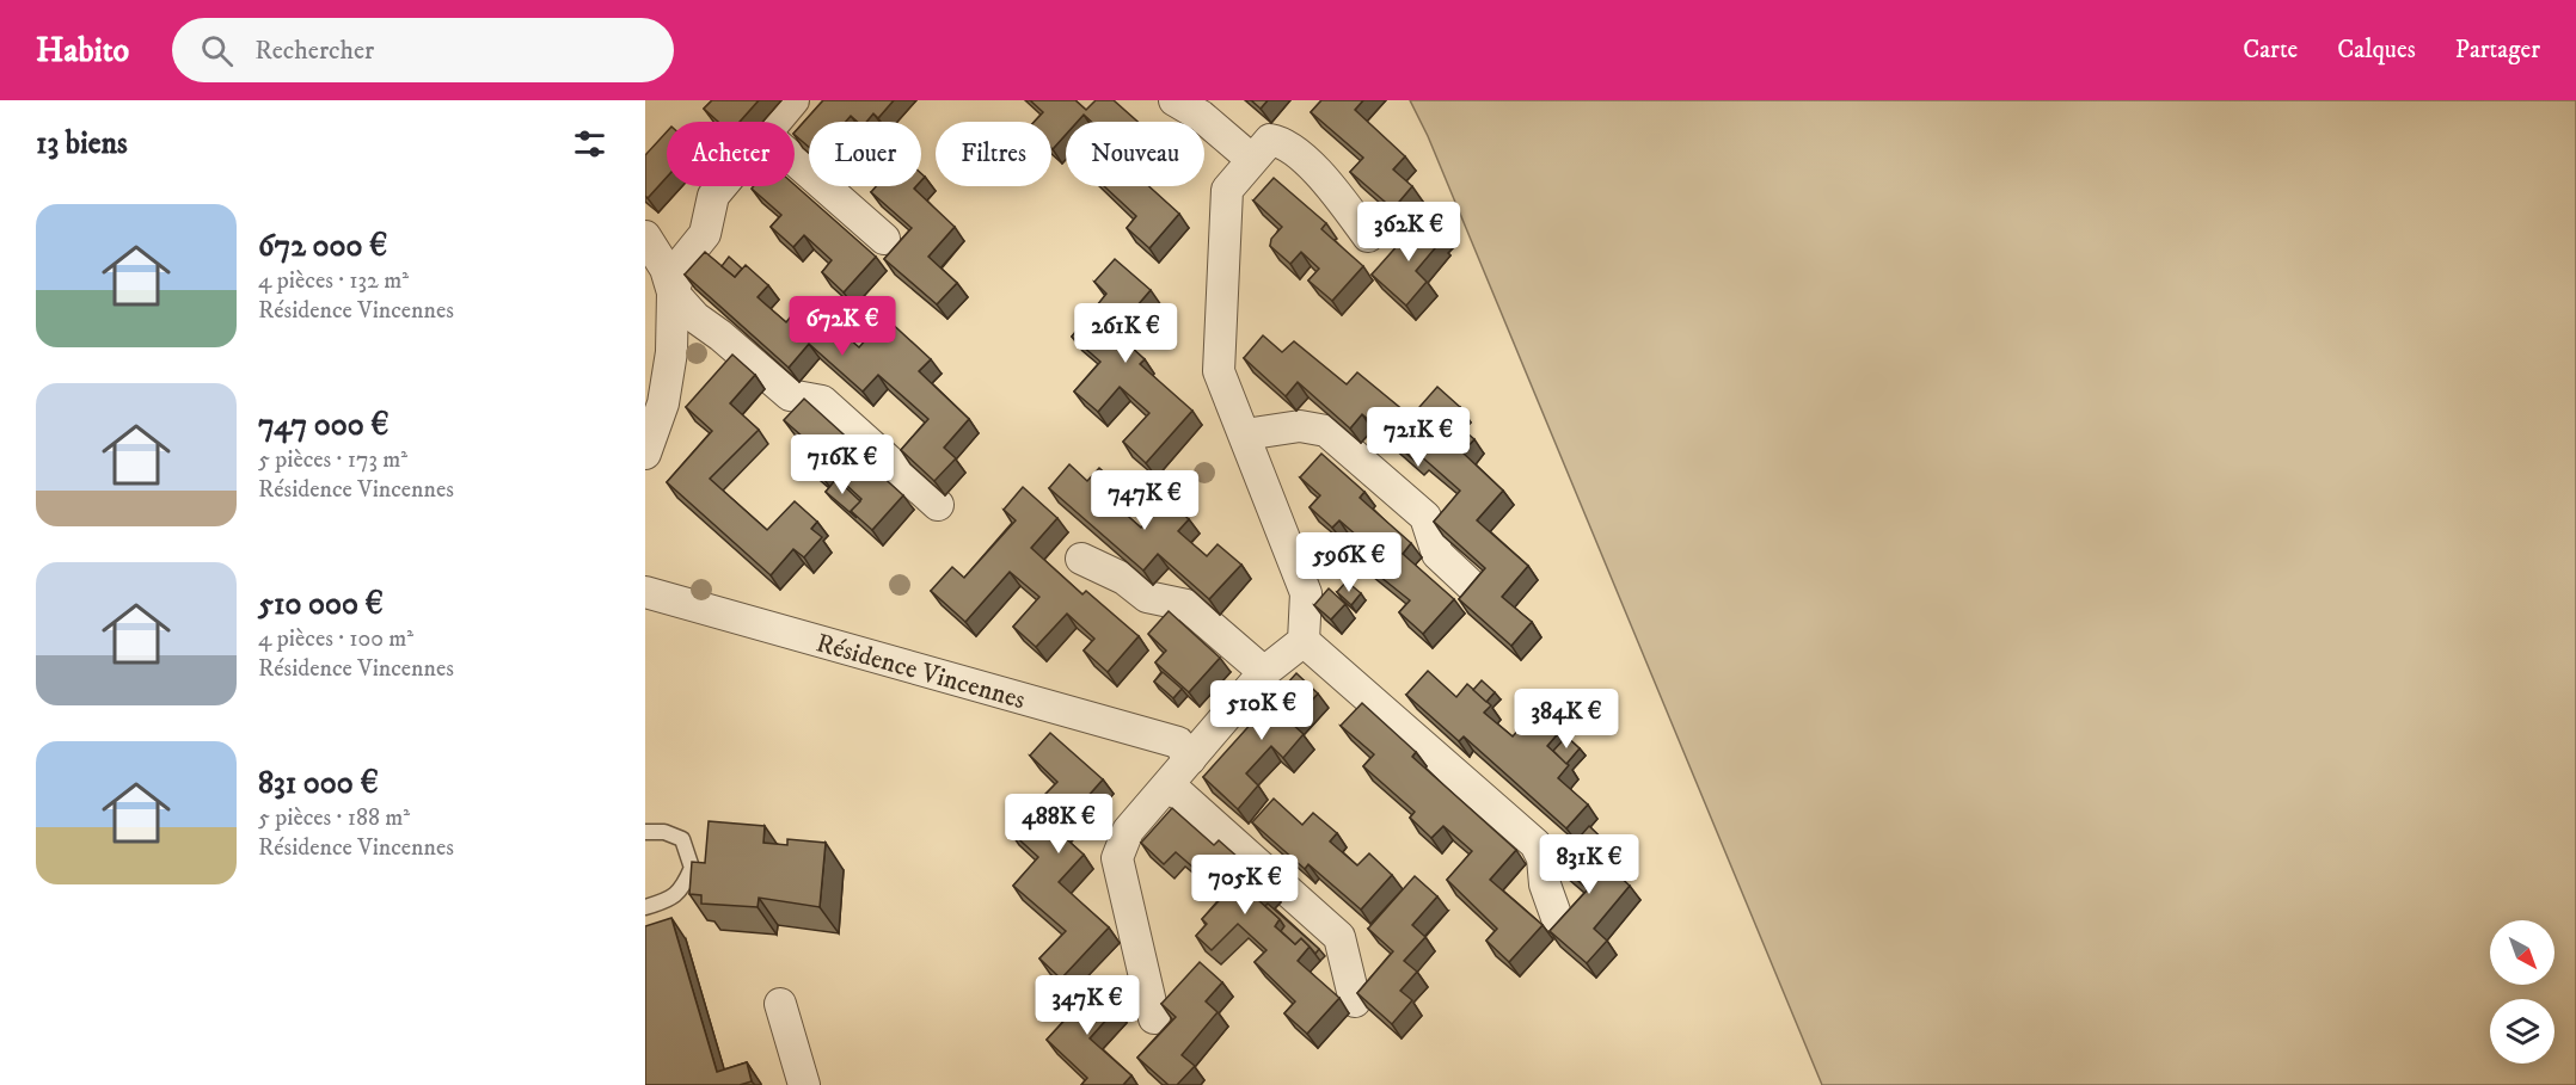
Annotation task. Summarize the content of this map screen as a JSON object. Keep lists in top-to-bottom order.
{
  "streets": {
    "street": ["Résidence Vincennes"]
  },
  "north": "bottom right",
  "page": {
    "header": "Habito",
    "search": "Rechercher",
    "nav": ["Carte", "Calques", "Partager"],
    "heading": "13 biens",
    "chip": [
      "Acheter",
      "Louer",
      "Filtres",
      "Nouveau"
    ],
    "list": [
      {
        "name": "672 000 €",
        "note": "4 pièces · 132 m² · Résidence Vincennes"
      },
      {
        "name": "747 000 €",
        "note": "5 pièces · 173 m² · Résidence Vincennes"
      },
      {
        "name": "510 000 €",
        "note": "4 pièces · 100 m² · Résidence Vincennes"
      },
      {
        "name": "831 000 €",
        "note": "5 pièces · 188 m² · Résidence Vincennes"
      }
    ],
    "price": [
      "362K €",
      "672K €",
      "261K €",
      "721K €",
      "716K €",
      "747K €",
      "596K €",
      "510K €",
      "384K €",
      "488K €",
      "831K €",
      "705K €",
      "347K €"
    ]
  }
}
